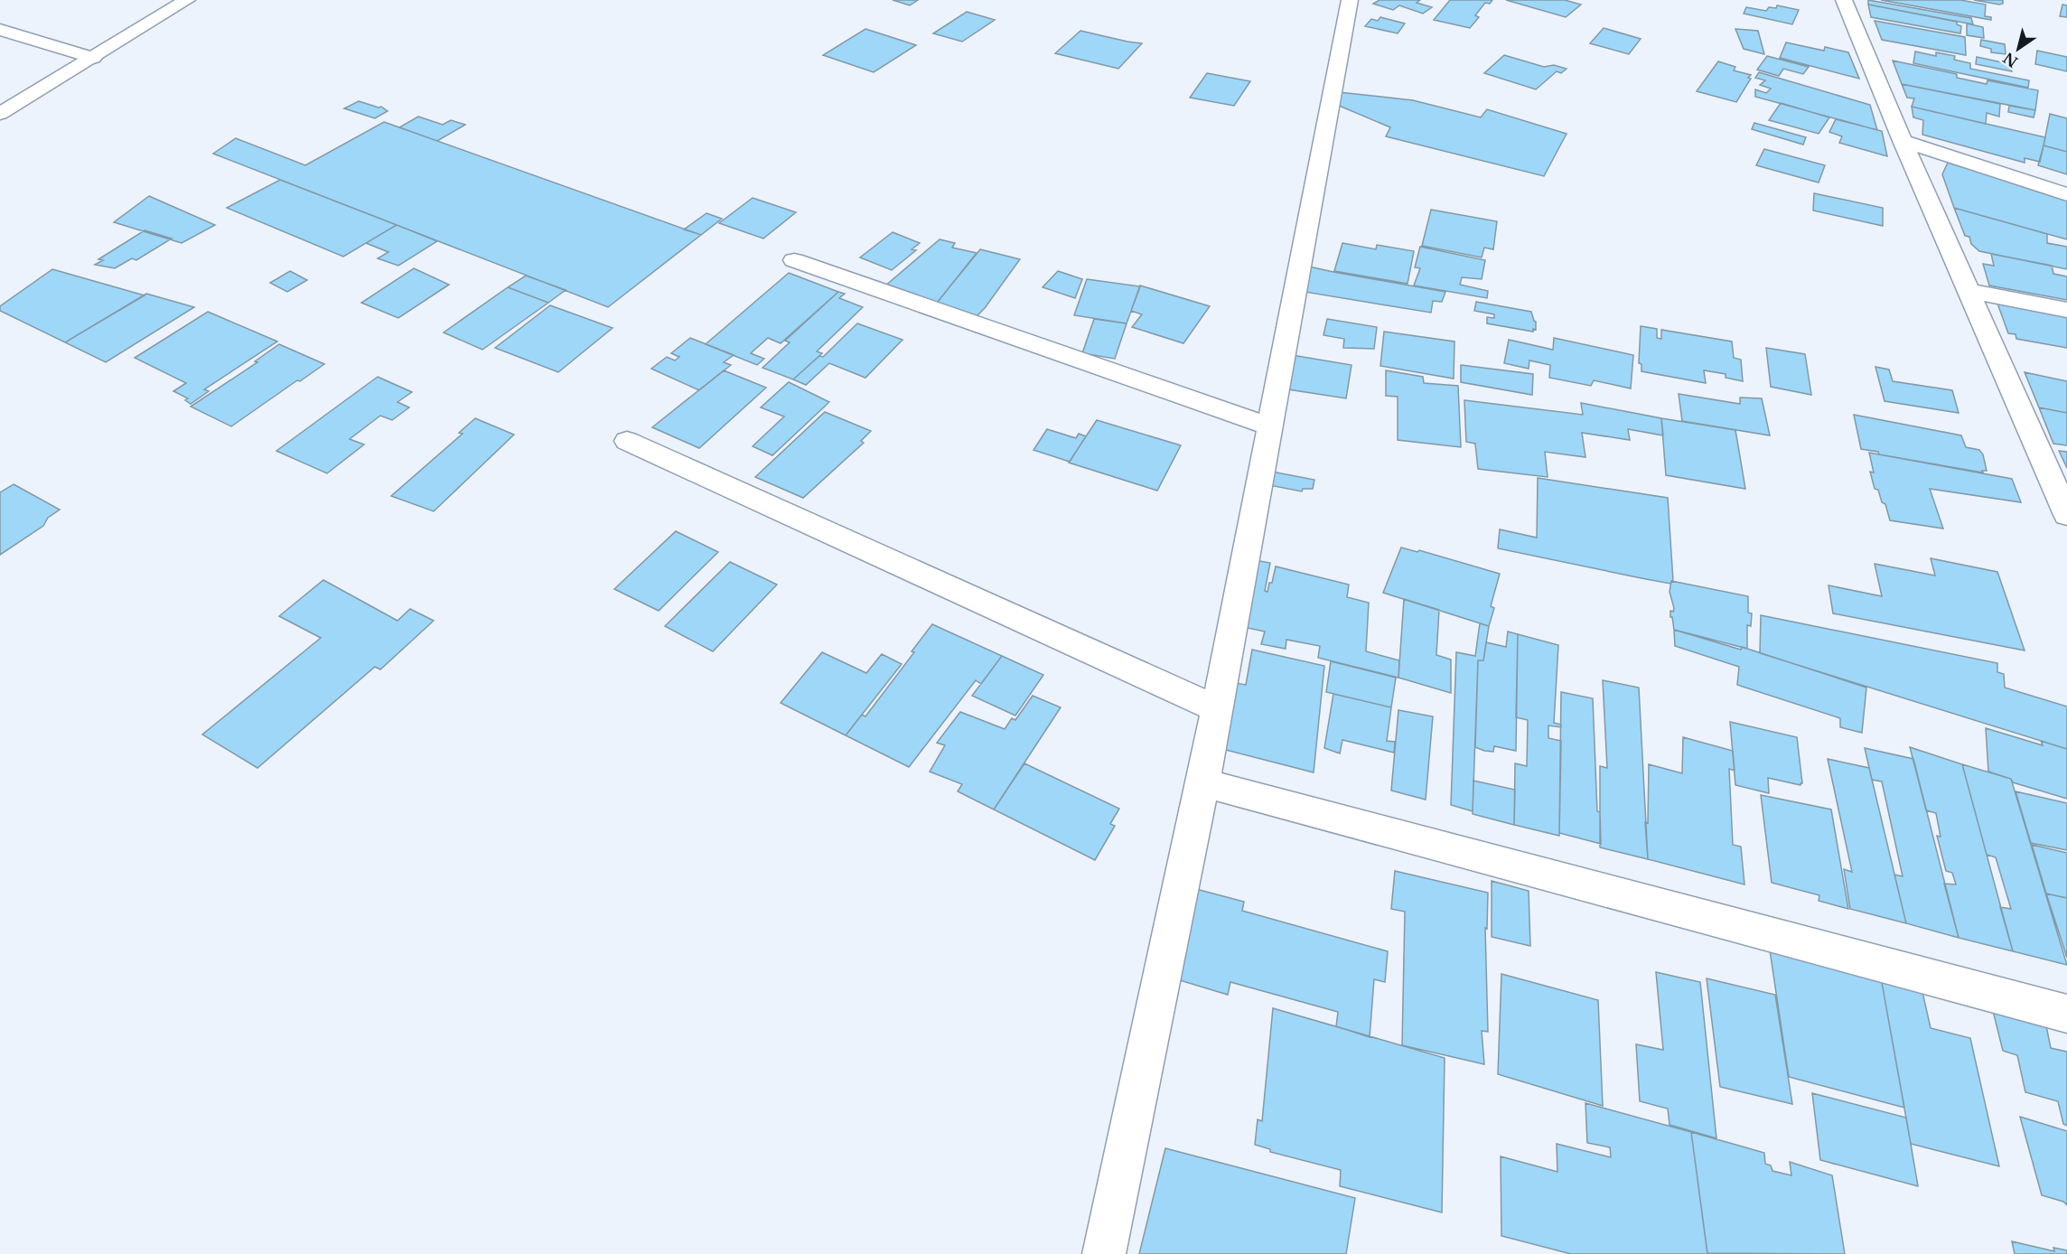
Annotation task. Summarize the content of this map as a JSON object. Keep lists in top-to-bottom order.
{
  "north": "bottom left"
}
